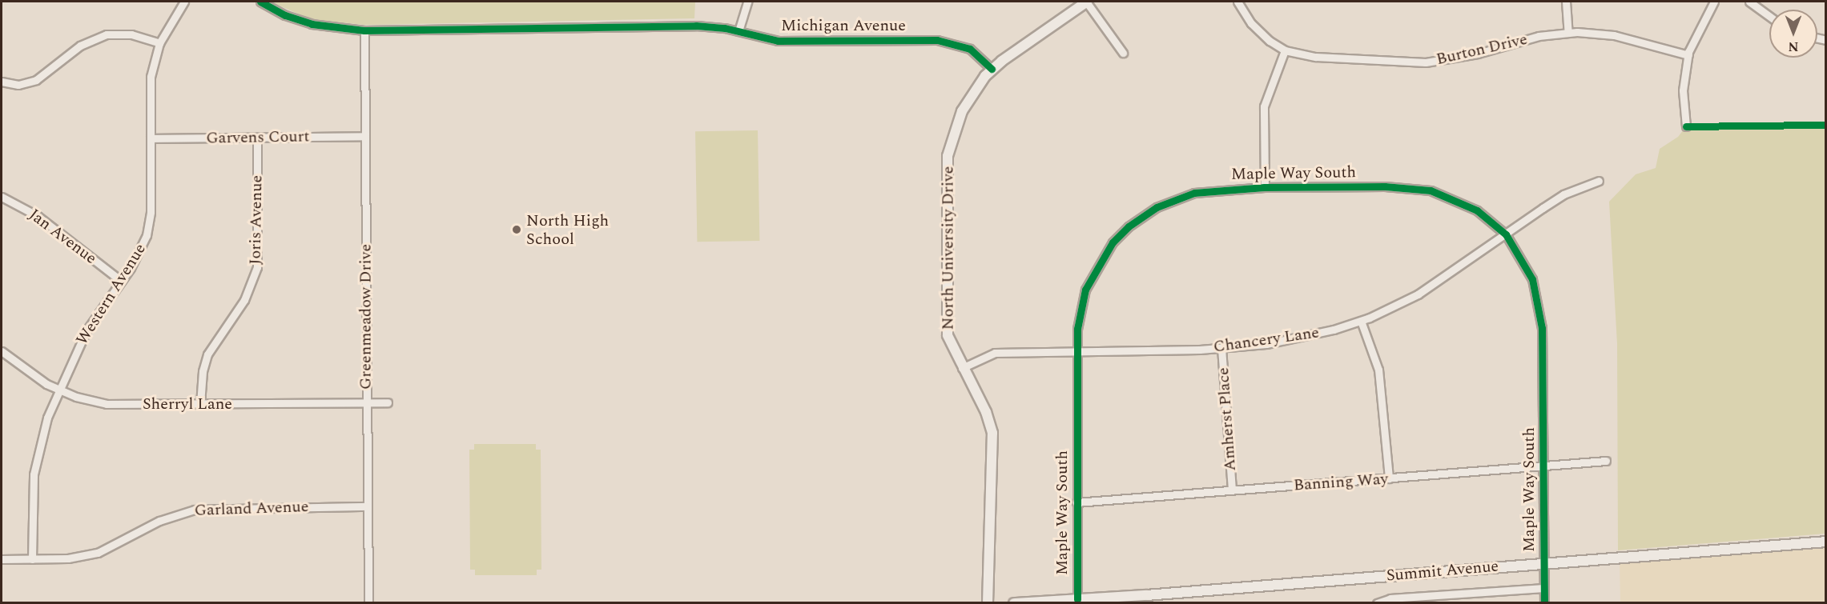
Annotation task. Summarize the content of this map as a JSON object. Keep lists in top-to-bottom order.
{
  "streets": {
    "main road": ["North University Drive", "Summit Avenue"],
    "street": [
      "Michigan Avenue",
      "Burton Drive",
      "Garvens Court",
      "Maple Way South",
      "Joris Avenue",
      "Jan Avenue",
      "Western Avenue",
      "Greenmeadow Drive",
      "Chancery Lane",
      "Sherryl Lane",
      "Amherst Place",
      "Banning Way",
      "Garland Avenue"
    ]
  },
  "crossings": [
    ["Michigan Avenue", "North University Drive"],
    ["Michigan Avenue", "Greenmeadow Drive"],
    ["Garvens Court", "Joris Avenue"],
    ["Garvens Court", "Western Avenue"],
    ["Garvens Court", "Greenmeadow Drive"],
    ["Maple Way South", "Chancery Lane"],
    ["Maple Way South", "Banning Way"],
    ["Maple Way South", "Summit Avenue"],
    ["Joris Avenue", "Sherryl Lane"],
    ["Jan Avenue", "Western Avenue"],
    ["North University Drive", "Chancery Lane"],
    ["Western Avenue", "Sherryl Lane"],
    ["Western Avenue", "Garland Avenue"],
    ["Greenmeadow Drive", "Sherryl Lane"],
    ["Greenmeadow Drive", "Garland Avenue"],
    ["Chancery Lane", "Amherst Place"],
    ["Amherst Place", "Banning Way"]
  ],
  "places": ["North High School"],
  "north": "bottom"
}
